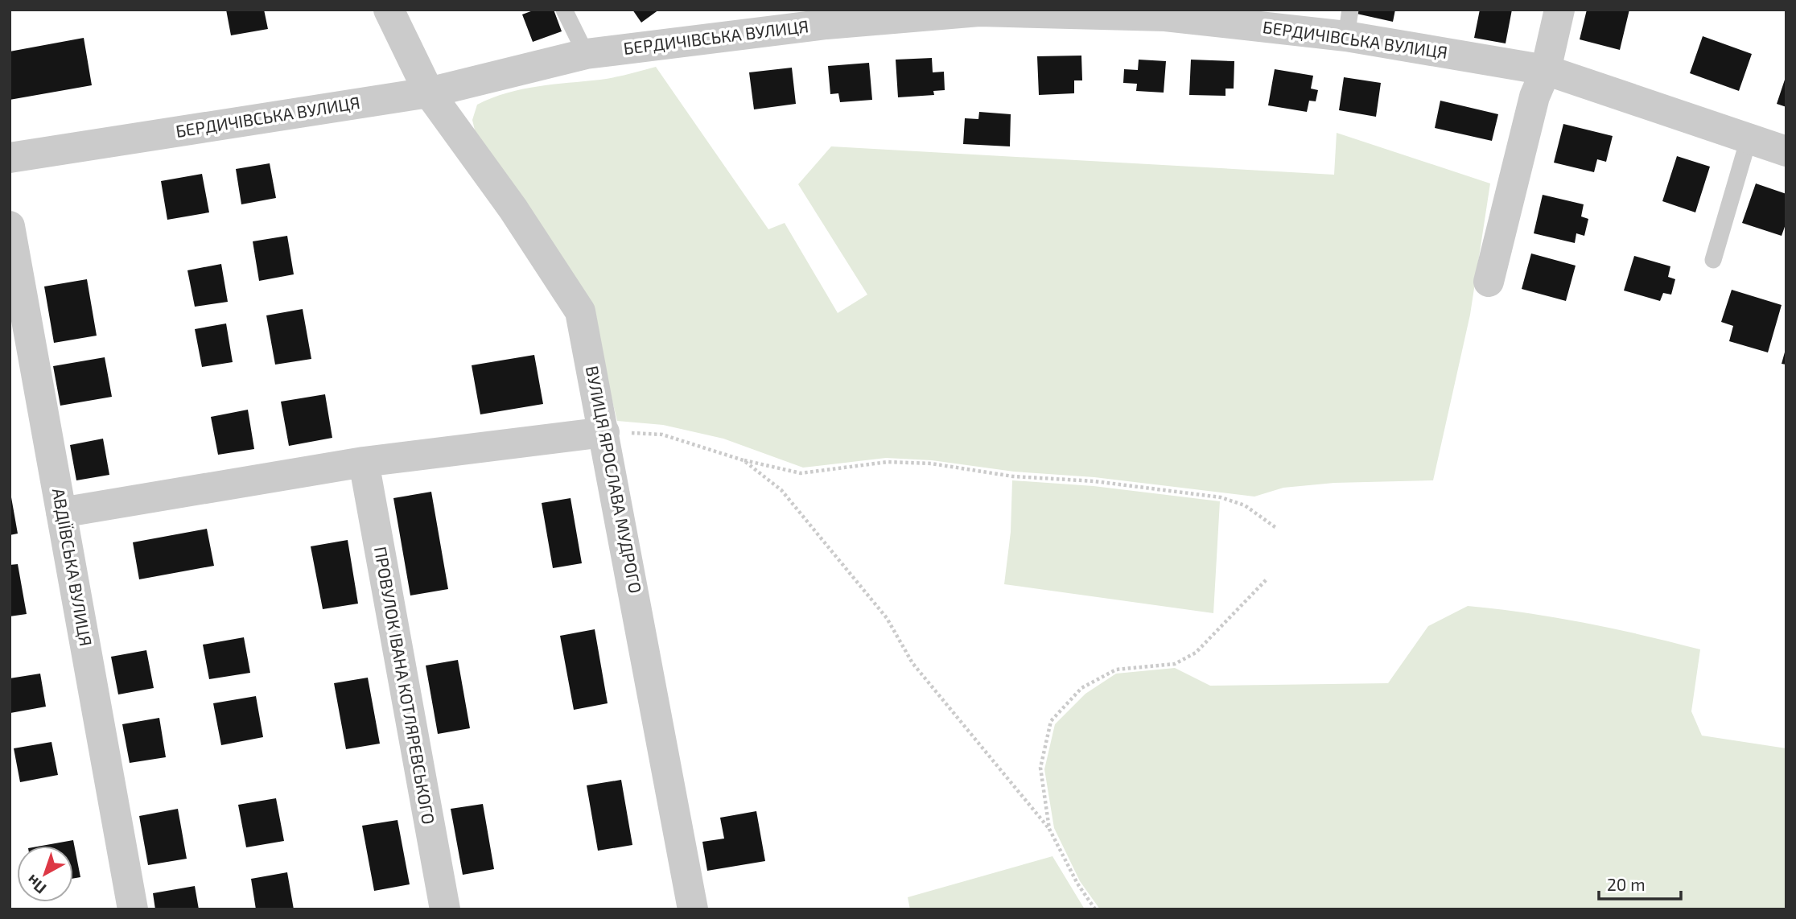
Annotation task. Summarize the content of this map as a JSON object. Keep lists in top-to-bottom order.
{
  "streets": {
    "street": [
      "БЕРДИЧІВСЬКА ВУЛИЦЯ",
      "ВУЛИЦЯ ЯРОСЛАВА МУДРОГО",
      "АВДІЇВСЬКА ВУЛИЦЯ",
      "ПРОВУЛОК ІВАНА КОТЛЯРЕВСЬКОГО"
    ]
  },
  "crossings": [
    ["БЕРДИЧІВСЬКА ВУЛИЦЯ", "ВУЛИЦЯ ЯРОСЛАВА МУДРОГО"]
  ],
  "scale_bar": "20 m",
  "north": "bottom left"
}
